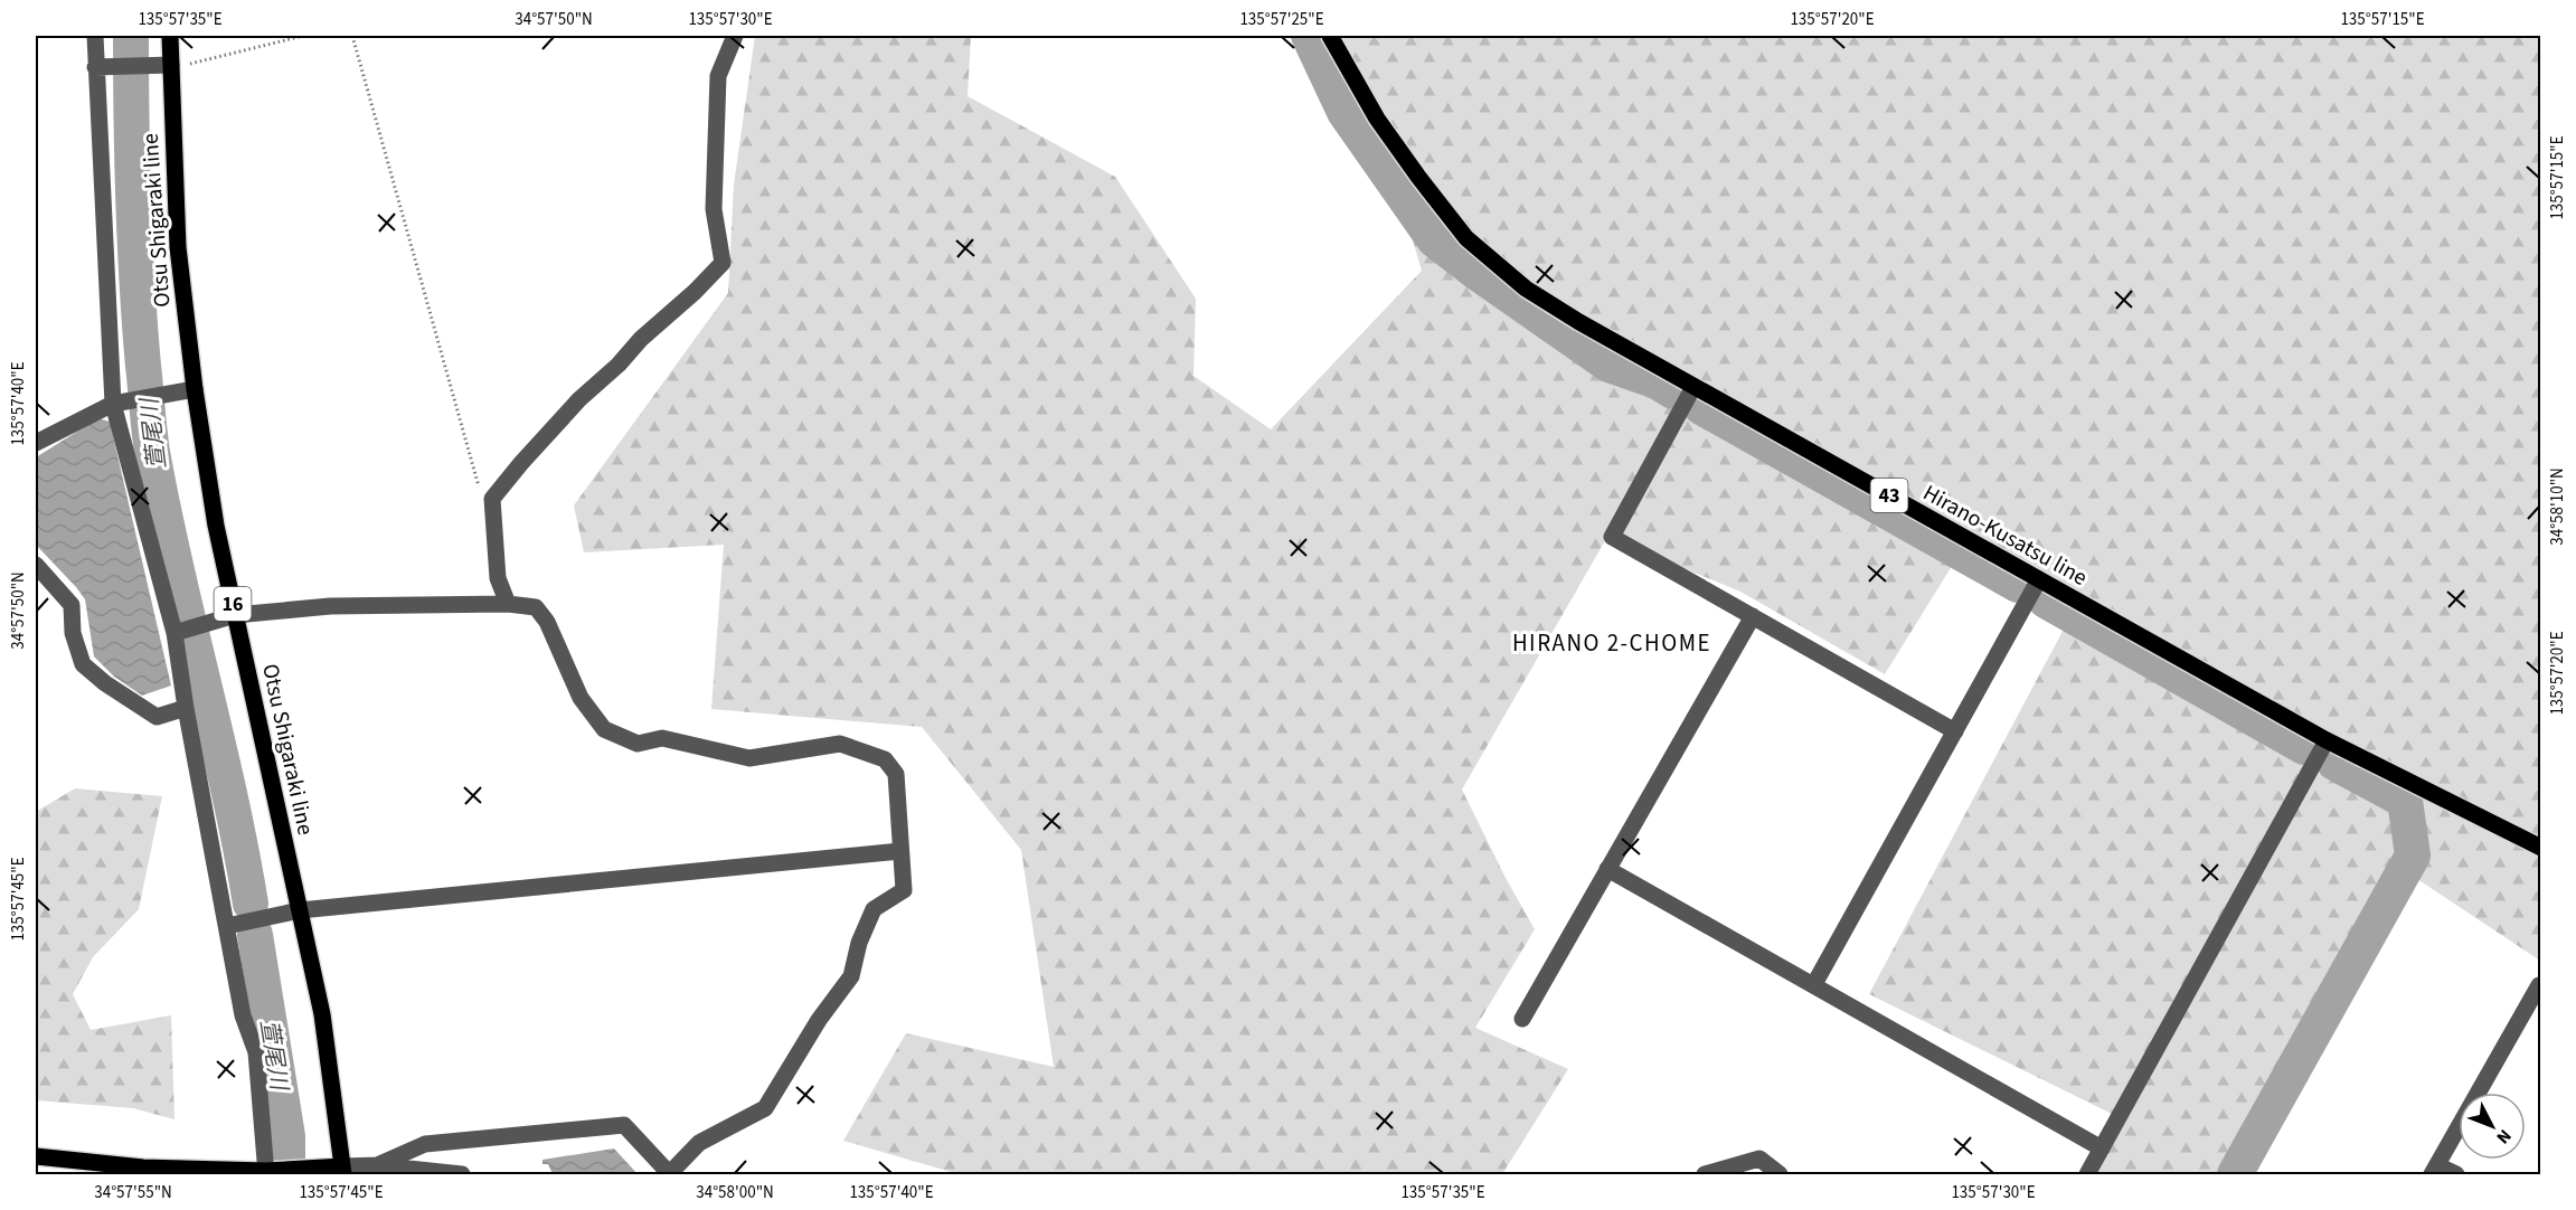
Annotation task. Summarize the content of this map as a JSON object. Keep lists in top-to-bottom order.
{
  "streets": {
    "main road": [
      "Otsu Shigaraki line",
      "43",
      "Hirano-Kusatsu line",
      "16"
    ]
  },
  "districts": ["HIRANO 2-CHOME"],
  "water": ["萱尾川"],
  "north": "bottom right",
  "coordinates": [
    "135°57'35\"E",
    "34°57'50\"N",
    "135°57'30\"E",
    "135°57'25\"E",
    "135°57'20\"E",
    "135°57'15\"E",
    "135°57'40\"E",
    "34°58'10\"N",
    "135°57'45\"E",
    "34°57'55\"N",
    "34°58'00\"N"
  ]
}
